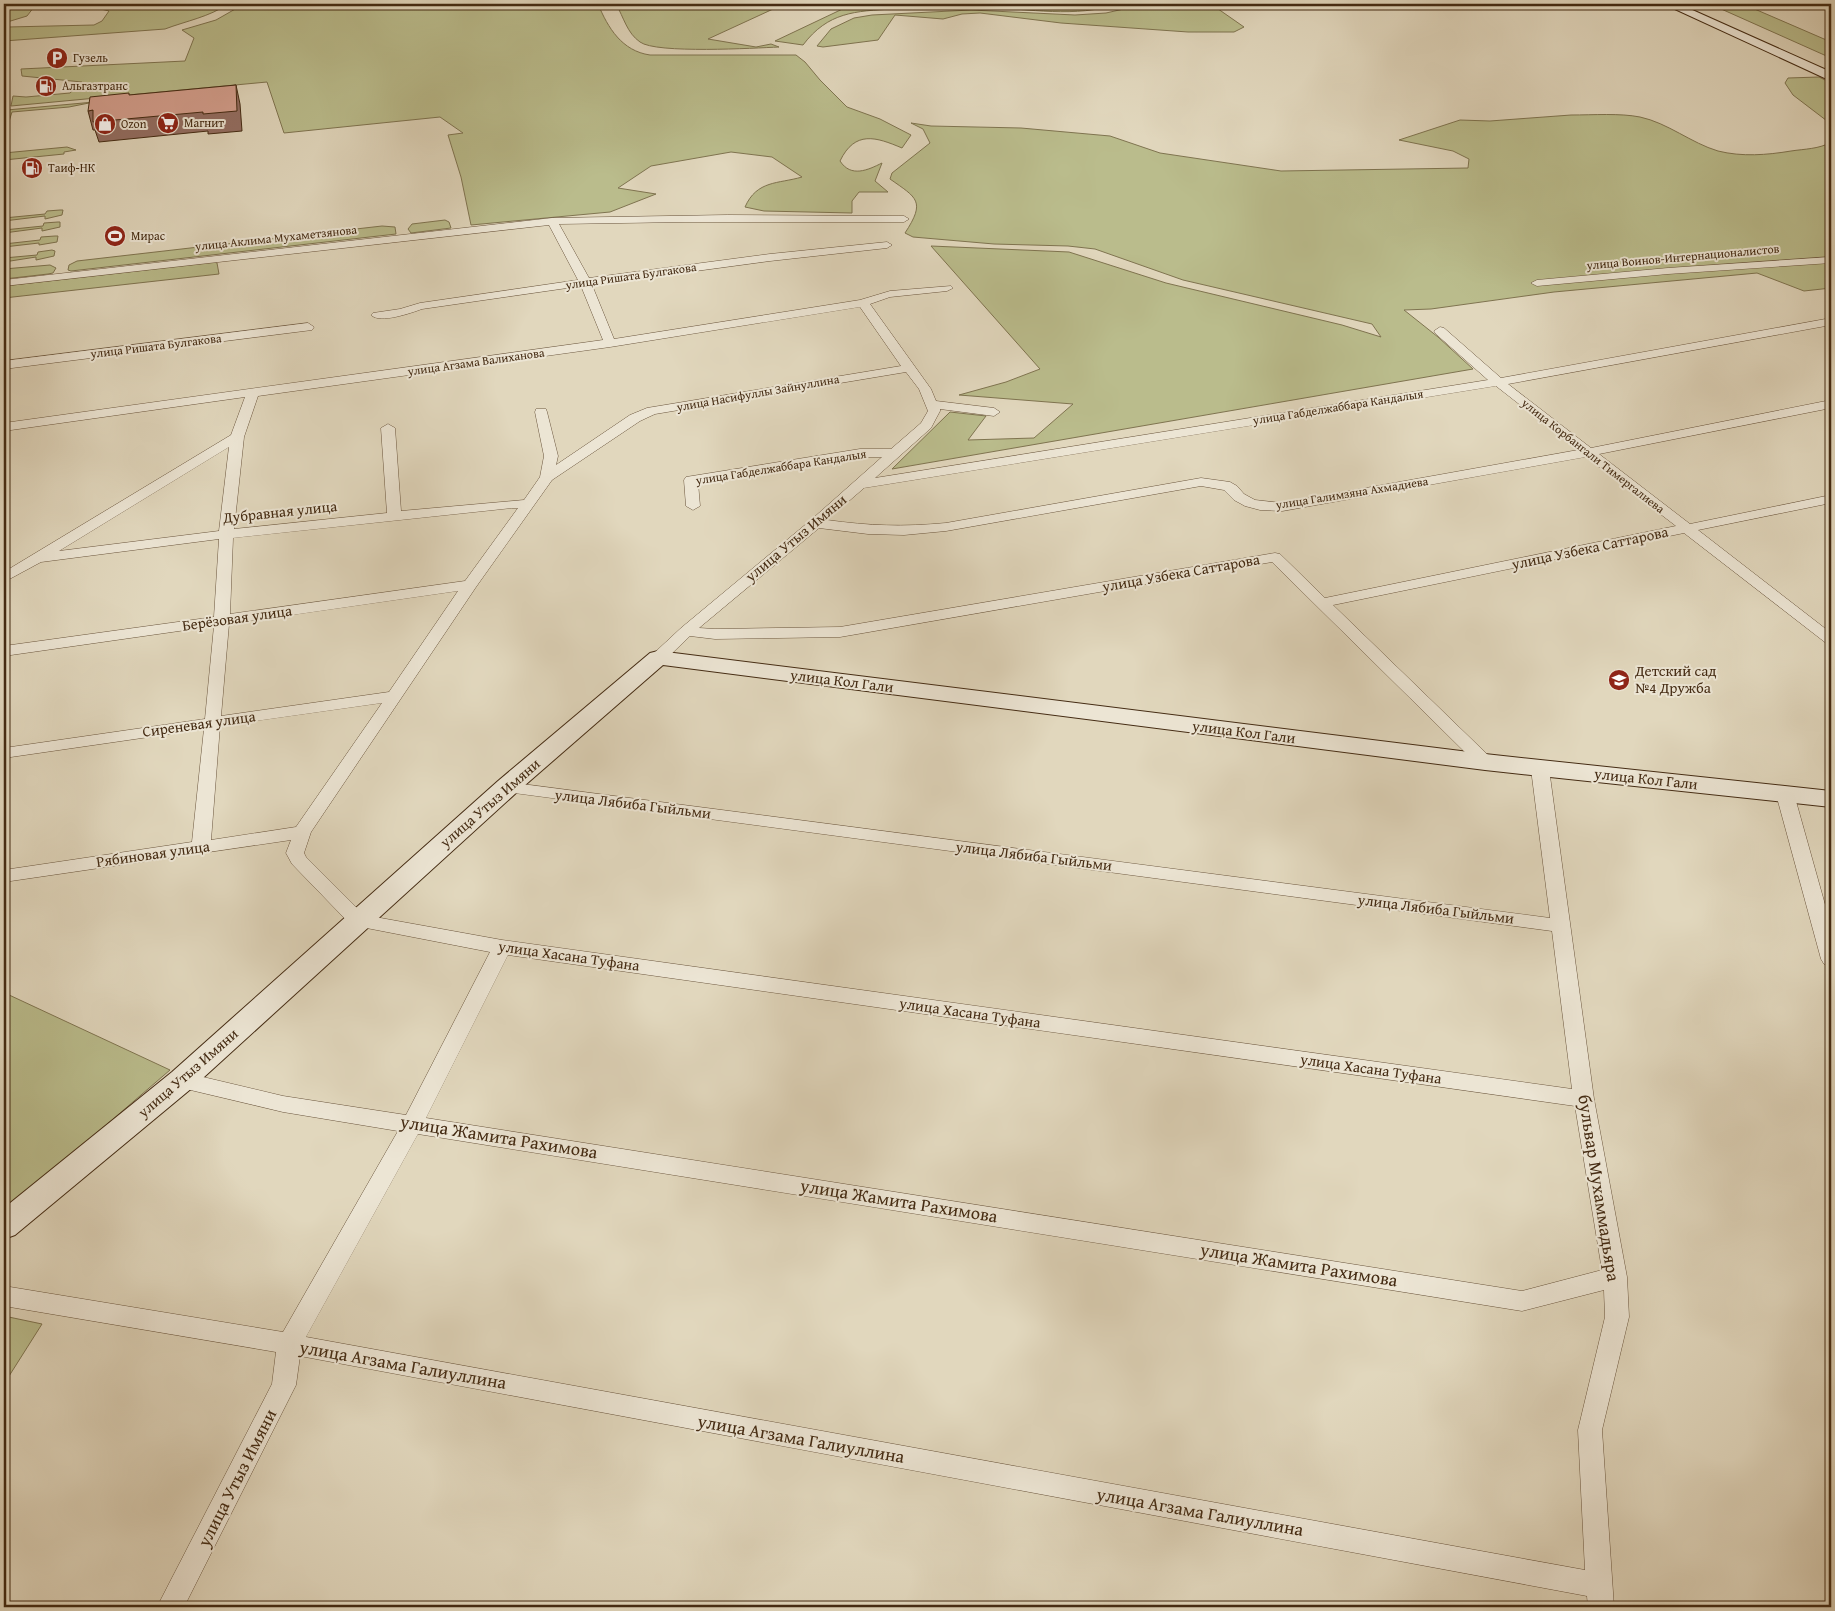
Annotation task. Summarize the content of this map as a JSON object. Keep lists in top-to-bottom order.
{
  "streets": {
    "street": [
      "улица Аклима Мухаметзянова",
      "улица Воинов-Интернационалистов",
      "улица Ришата Булгакова",
      "улица Агзама Валиханова",
      "улица Насифуллы Зайнуллина",
      "улица Габделжаббара Кандалыя",
      "улица Корбангали Тимергалиева",
      "улица Галимзяна Ахмадиева",
      "Дубравная улица",
      "улица Утыз Имяни",
      "улица Узбека Саттарова",
      "Берёзовая улица",
      "улица Кол Гали",
      "Сиреневая улица",
      "улица Лябиба Гыйльми",
      "Рябиновая улица",
      "улица Хасана Туфана",
      "улица Жамита Рахимова",
      "бульвар Мухаммадьяра",
      "улица Агзама Галиуллина"
    ]
  },
  "crossings": [
    ["улица Габделжаббара Кандалыя", "улица Корбангали Тимергалиева"],
    ["улица Габделжаббара Кандалыя", "улица Утыз Имяни"],
    ["улица Корбангали Тимергалиева", "улица Галимзяна Ахмадиева"],
    ["улица Корбангали Тимергалиева", "улица Узбека Саттарова"],
    ["улица Галимзяна Ахмадиева", "улица Утыз Имяни"],
    ["улица Утыз Имяни", "улица Узбека Саттарова"],
    ["улица Утыз Имяни", "улица Кол Гали"],
    ["улица Утыз Имяни", "улица Лябиба Гыйльми"],
    ["улица Утыз Имяни", "улица Хасана Туфана"],
    ["улица Утыз Имяни", "улица Жамита Рахимова"],
    ["улица Утыз Имяни", "улица Агзама Галиуллина"],
    ["улица Кол Гали", "бульвар Мухаммадьяра"],
    ["улица Лябиба Гыйльми", "бульвар Мухаммадьяра"],
    ["улица Хасана Туфана", "бульвар Мухаммадьяра"],
    ["улица Жамита Рахимова", "бульвар Мухаммадьяра"],
    ["бульвар Мухаммадьяра", "улица Агзама Галиуллина"]
  ],
  "places": {
    "parking": ["Гузель"],
    "fuel station": ["Альгазтранс", "Таиф-НК"],
    "supermarket": ["Магнит"],
    "shop": ["Ozon"],
    "sports": ["Мирас"],
    "school or university": ["Детский сад №4 Дружба"]
  }
}
